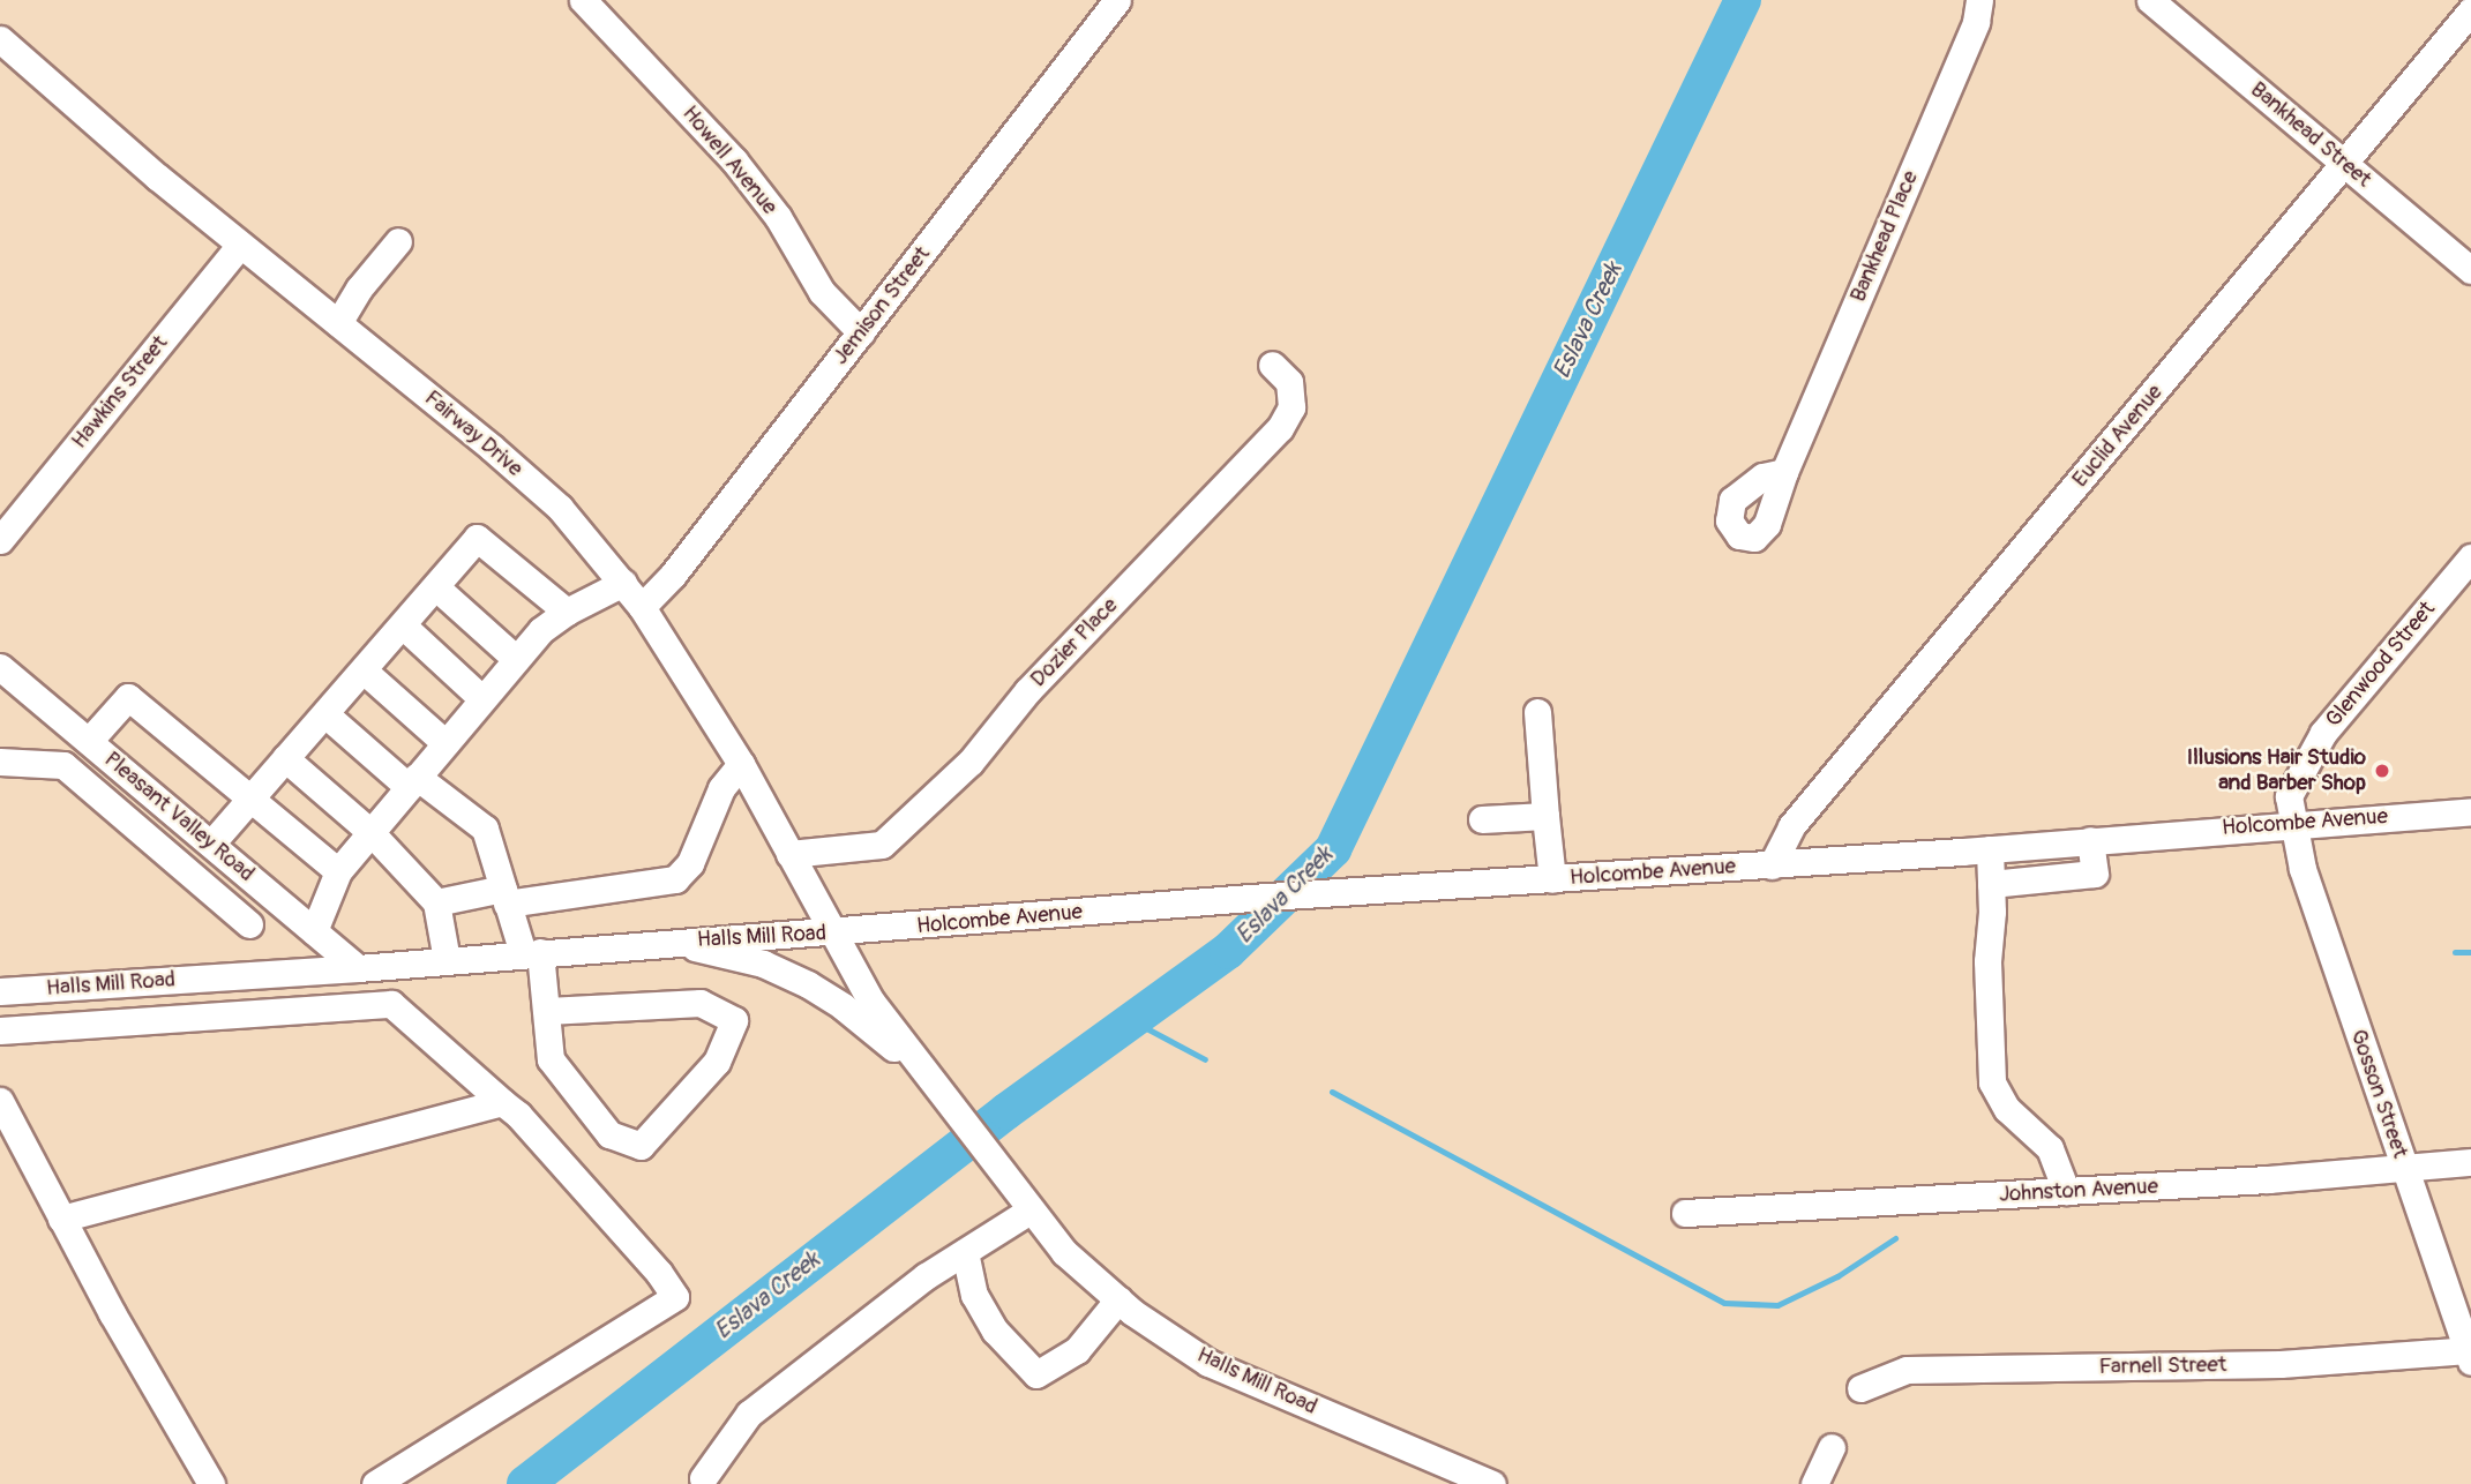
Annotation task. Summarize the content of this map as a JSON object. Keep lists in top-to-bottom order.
{
  "streets": {
    "street": [
      "Bankhead Street",
      "Howell Avenue",
      "Bankhead Place",
      "Jemison Street",
      "Hawkins Street",
      "Fairway Drive",
      "Euclid Avenue",
      "Dozier Place",
      "Glenwood Street",
      "Pleasant Valley Road",
      "Holcombe Avenue",
      "Halls Mill Road",
      "Gosson Street",
      "Johnston Avenue",
      "Farnell Street"
    ]
  },
  "crossings": [
    ["Bankhead Street", "Euclid Avenue"],
    ["Howell Avenue", "Jemison Street"],
    ["Jemison Street", "Fairway Drive"],
    ["Hawkins Street", "Fairway Drive"],
    ["Fairway Drive", "Dozier Place"],
    ["Fairway Drive", "Holcombe Avenue"],
    ["Fairway Drive", "Halls Mill Road"],
    ["Euclid Avenue", "Holcombe Avenue"],
    ["Glenwood Street", "Holcombe Avenue"],
    ["Glenwood Street", "Gosson Street"],
    ["Pleasant Valley Road", "Halls Mill Road"],
    ["Holcombe Avenue", "Halls Mill Road"],
    ["Holcombe Avenue", "Gosson Street"],
    ["Gosson Street", "Johnston Avenue"],
    ["Gosson Street", "Farnell Street"]
  ],
  "water": ["Eslava Creek"],
  "places": ["Illusions Hair Studio and Barber Shop"]
}
